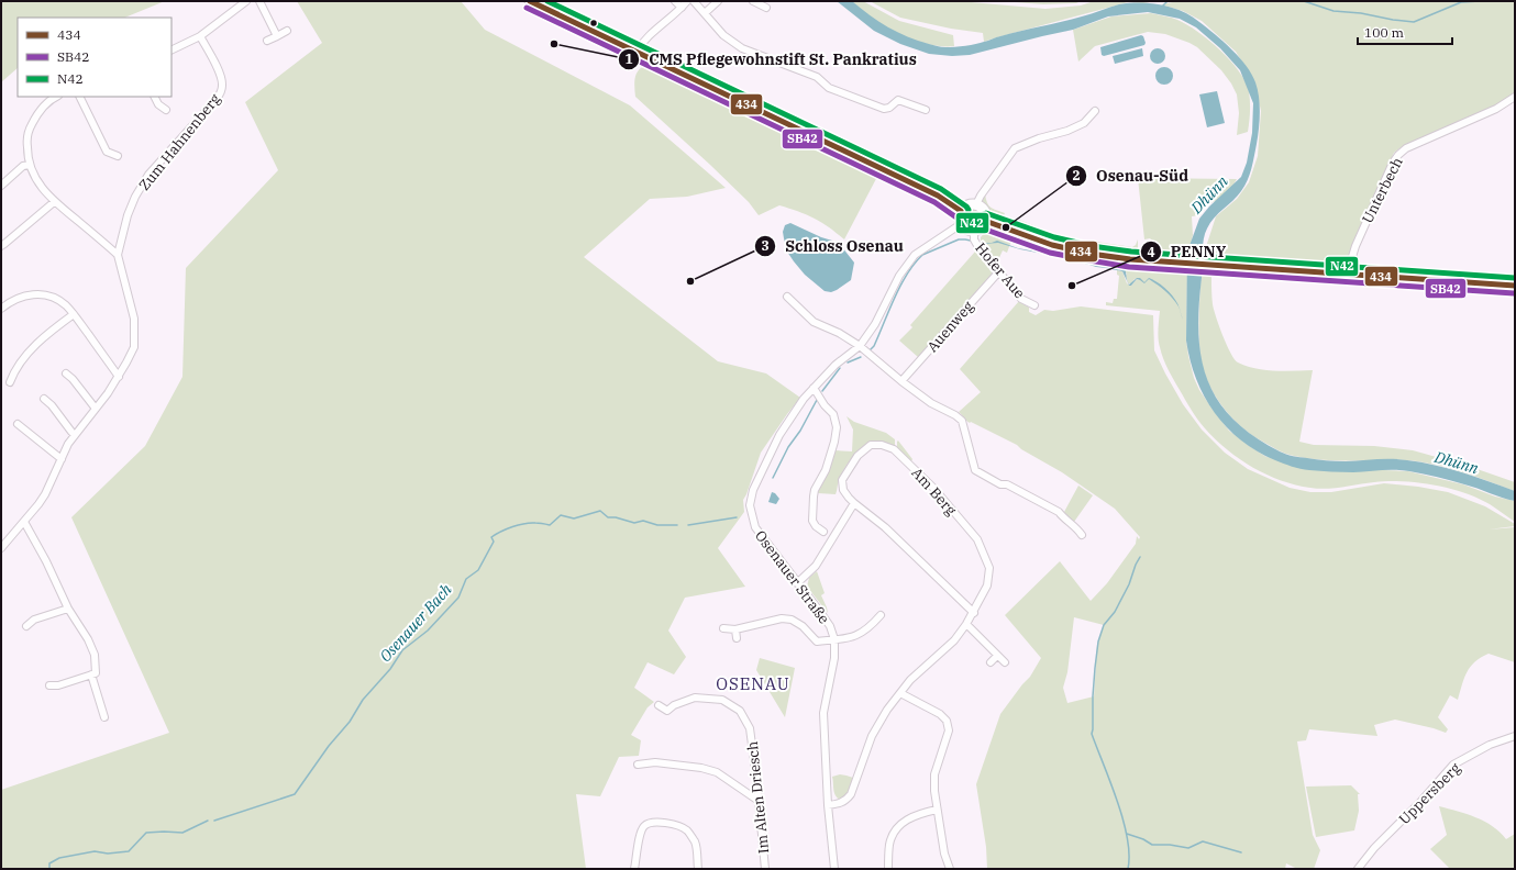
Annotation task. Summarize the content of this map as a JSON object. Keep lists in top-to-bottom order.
{
  "streets": {
    "street": [
      "Zum Hahnenberg",
      "Unterbech",
      "Hofer Aue",
      "Auenweg",
      "Am Berg",
      "Osenauer Straße",
      "Uppersberg",
      "Im Alten Driesch"
    ]
  },
  "crossings": [
    ["Hofer Aue", "Auenweg"],
    ["Hofer Aue", "Osenauer Straße"],
    ["Am Berg", "Osenauer Straße"]
  ],
  "districts": ["OSENAU"],
  "water": ["Dhünn", "Osenauer Bach"],
  "places": [
    "CMS Pflegewohnstift St. Pankratius",
    "Osenau-Süd",
    "Schloss Osenau",
    "PENNY"
  ],
  "lines": ["transit line 434", "transit line N42", "transit line SB42"],
  "legend": ["434", "SB42", "N42"],
  "scale_bar": "100 m"
}
